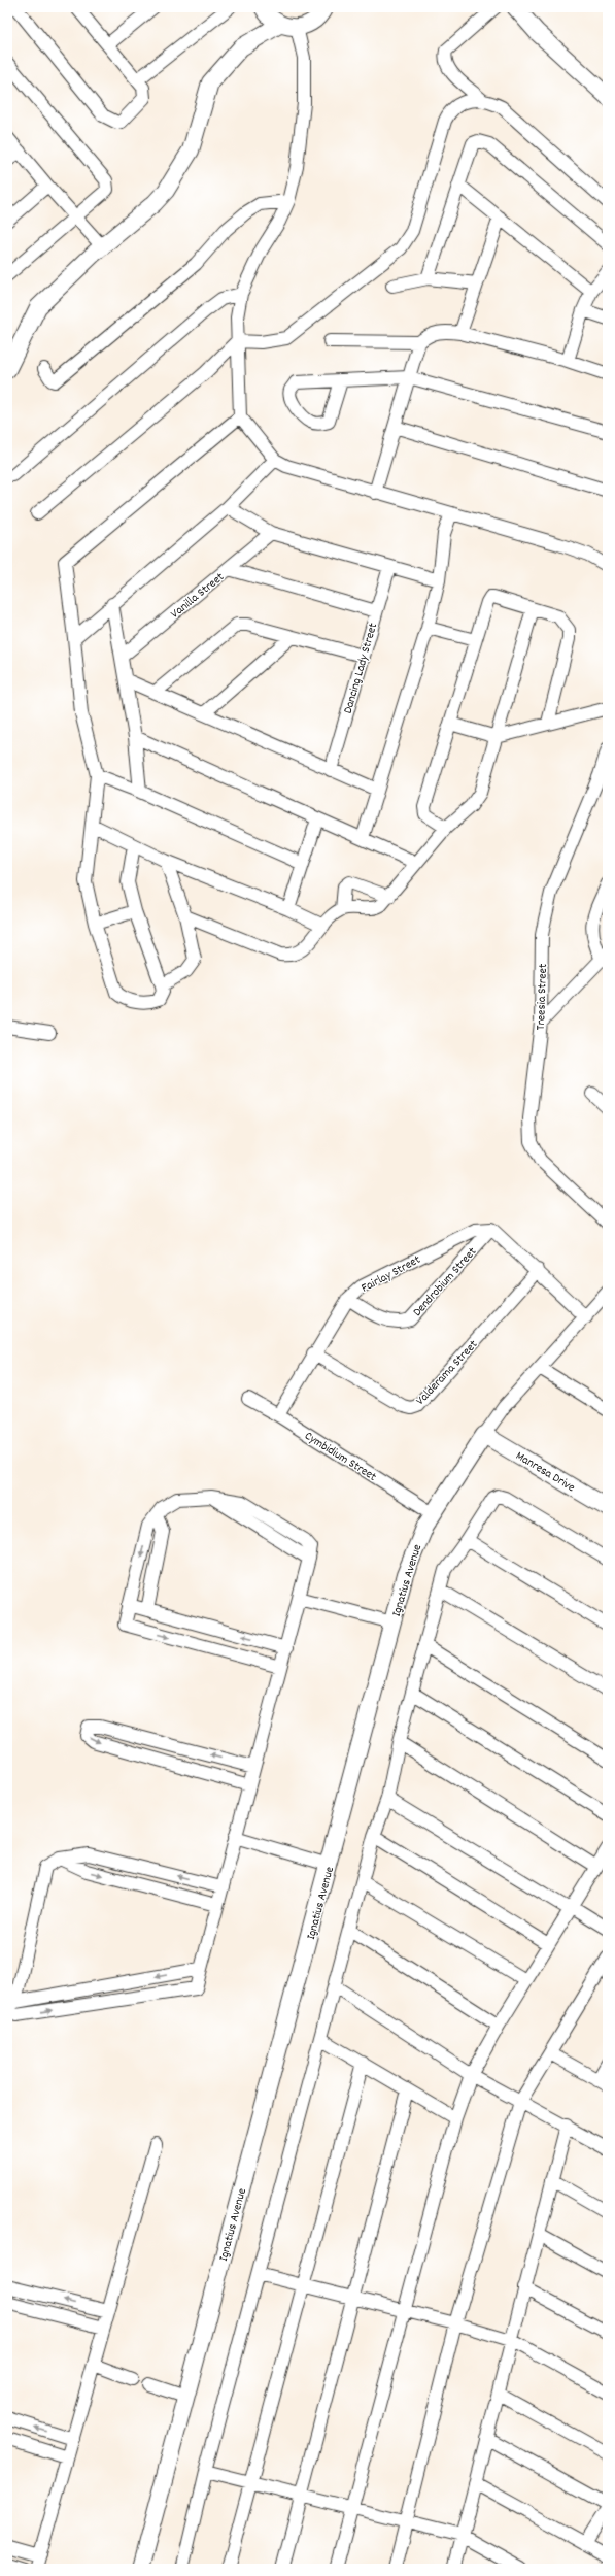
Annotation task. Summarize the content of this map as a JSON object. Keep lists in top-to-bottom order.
{
  "streets": {
    "street": [
      "Vanilla Street",
      "Dancing Lady Street",
      "Treesia Street",
      "Fairlay Street",
      "Dendrobium Street",
      "Valderama Street",
      "Cymbidium Street",
      "Manresa Drive",
      "Ignatius Avenue"
    ]
  },
  "crossings": [
    ["Fairlay Street", "Dendrobium Street"],
    ["Fairlay Street", "Valderama Street"],
    ["Fairlay Street", "Cymbidium Street"],
    ["Cymbidium Street", "Ignatius Avenue"],
    ["Manresa Drive", "Ignatius Avenue"]
  ]
}
